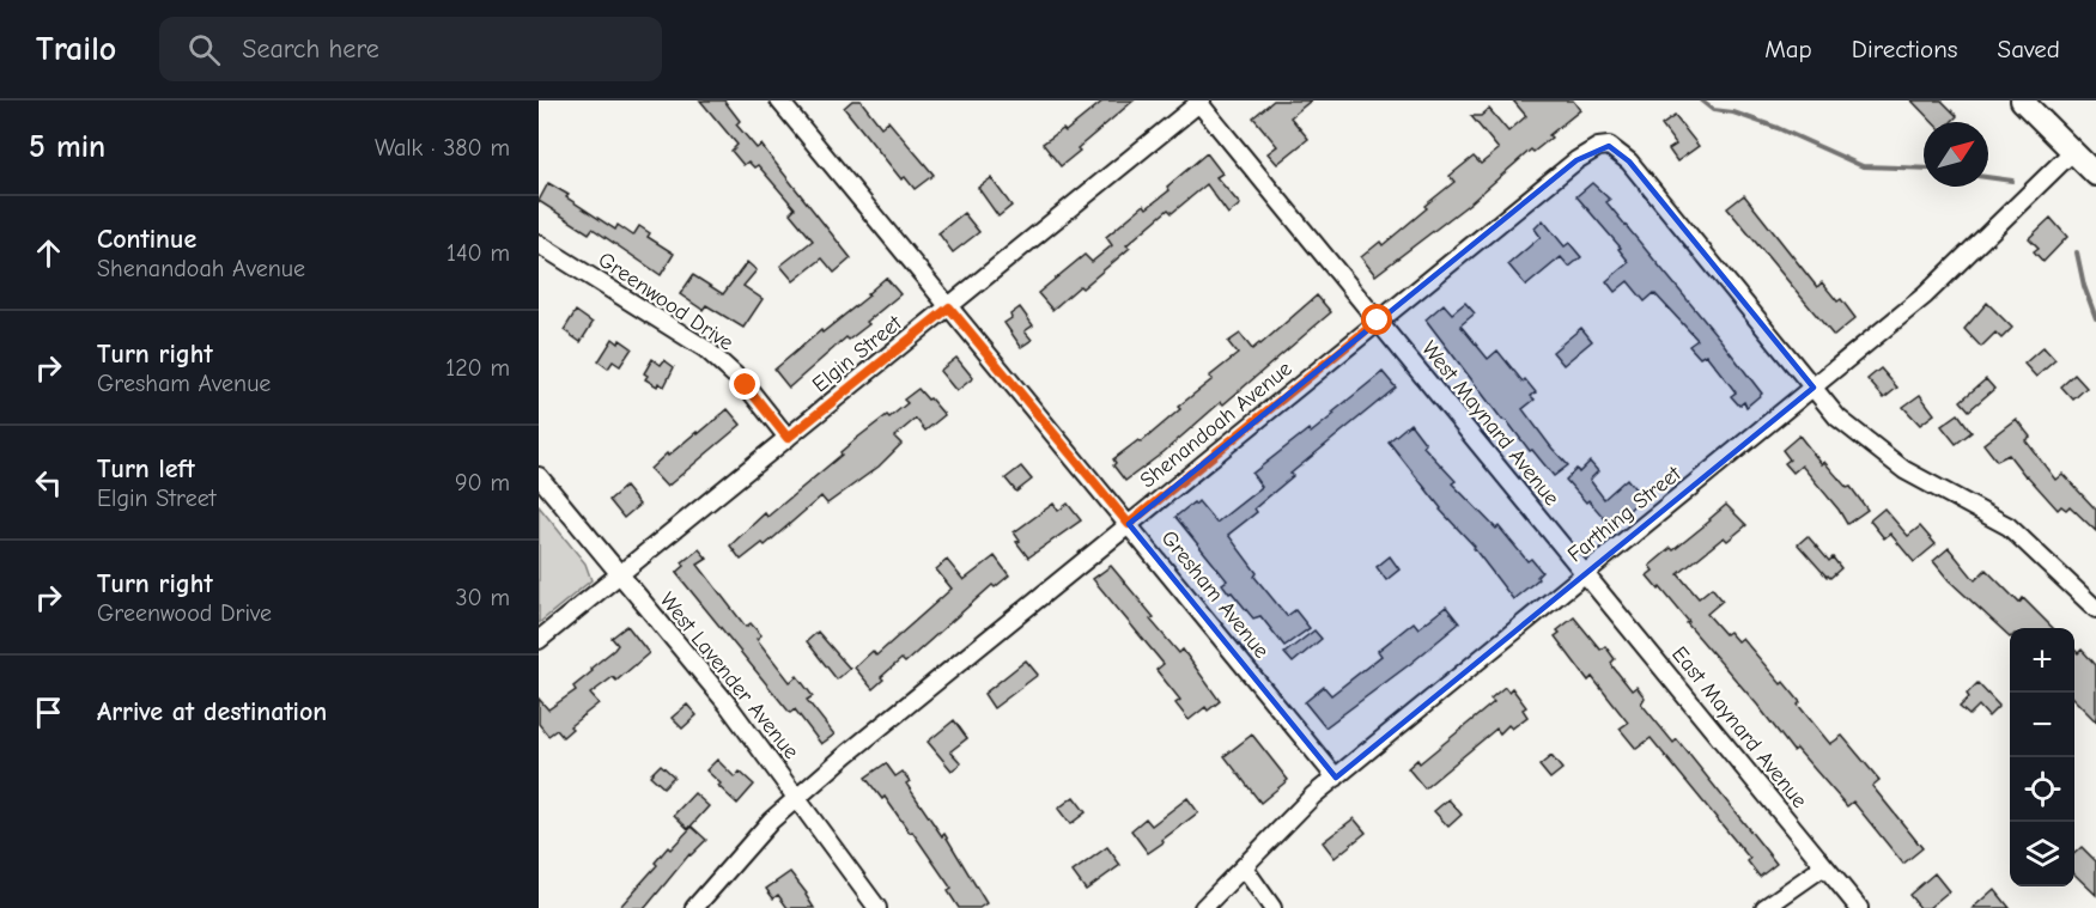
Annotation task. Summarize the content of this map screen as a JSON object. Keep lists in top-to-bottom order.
{
  "streets": {
    "street": [
      "Greenwood Drive",
      "Elgin Street",
      "West Maynard Avenue",
      "Shenandoah Avenue",
      "Farthing Street",
      "Gresham Avenue",
      "West Lavender Avenue",
      "East Maynard Avenue"
    ]
  },
  "crossings": [
    ["Greenwood Drive", "Elgin Street"],
    ["Elgin Street", "West Maynard Avenue"],
    ["Elgin Street", "Gresham Avenue"],
    ["Elgin Street", "West Lavender Avenue"],
    ["West Maynard Avenue", "Shenandoah Avenue"],
    ["West Maynard Avenue", "Farthing Street"],
    ["West Maynard Avenue", "East Maynard Avenue"],
    ["Shenandoah Avenue", "Farthing Street"],
    ["Shenandoah Avenue", "Gresham Avenue"],
    ["Shenandoah Avenue", "West Lavender Avenue"],
    ["Farthing Street", "Gresham Avenue"],
    ["Farthing Street", "East Maynard Avenue"]
  ],
  "north": "top right",
  "page": {
    "header": "Trailo",
    "search": "Search here",
    "nav": ["Map", "Directions", "Saved"],
    "heading": ["5 min", "Walk · 380 m"],
    "list": [
      ["Continue", "Shenandoah Avenue", "140 m"],
      ["Turn right", "Gresham Avenue", "120 m"],
      ["Turn left", "Elgin Street", "90 m"],
      ["Turn right", "Greenwood Drive", "30 m"],
      "Arrive at destination"
    ],
    "map_buttons": ["+", "−"]
  }
}
